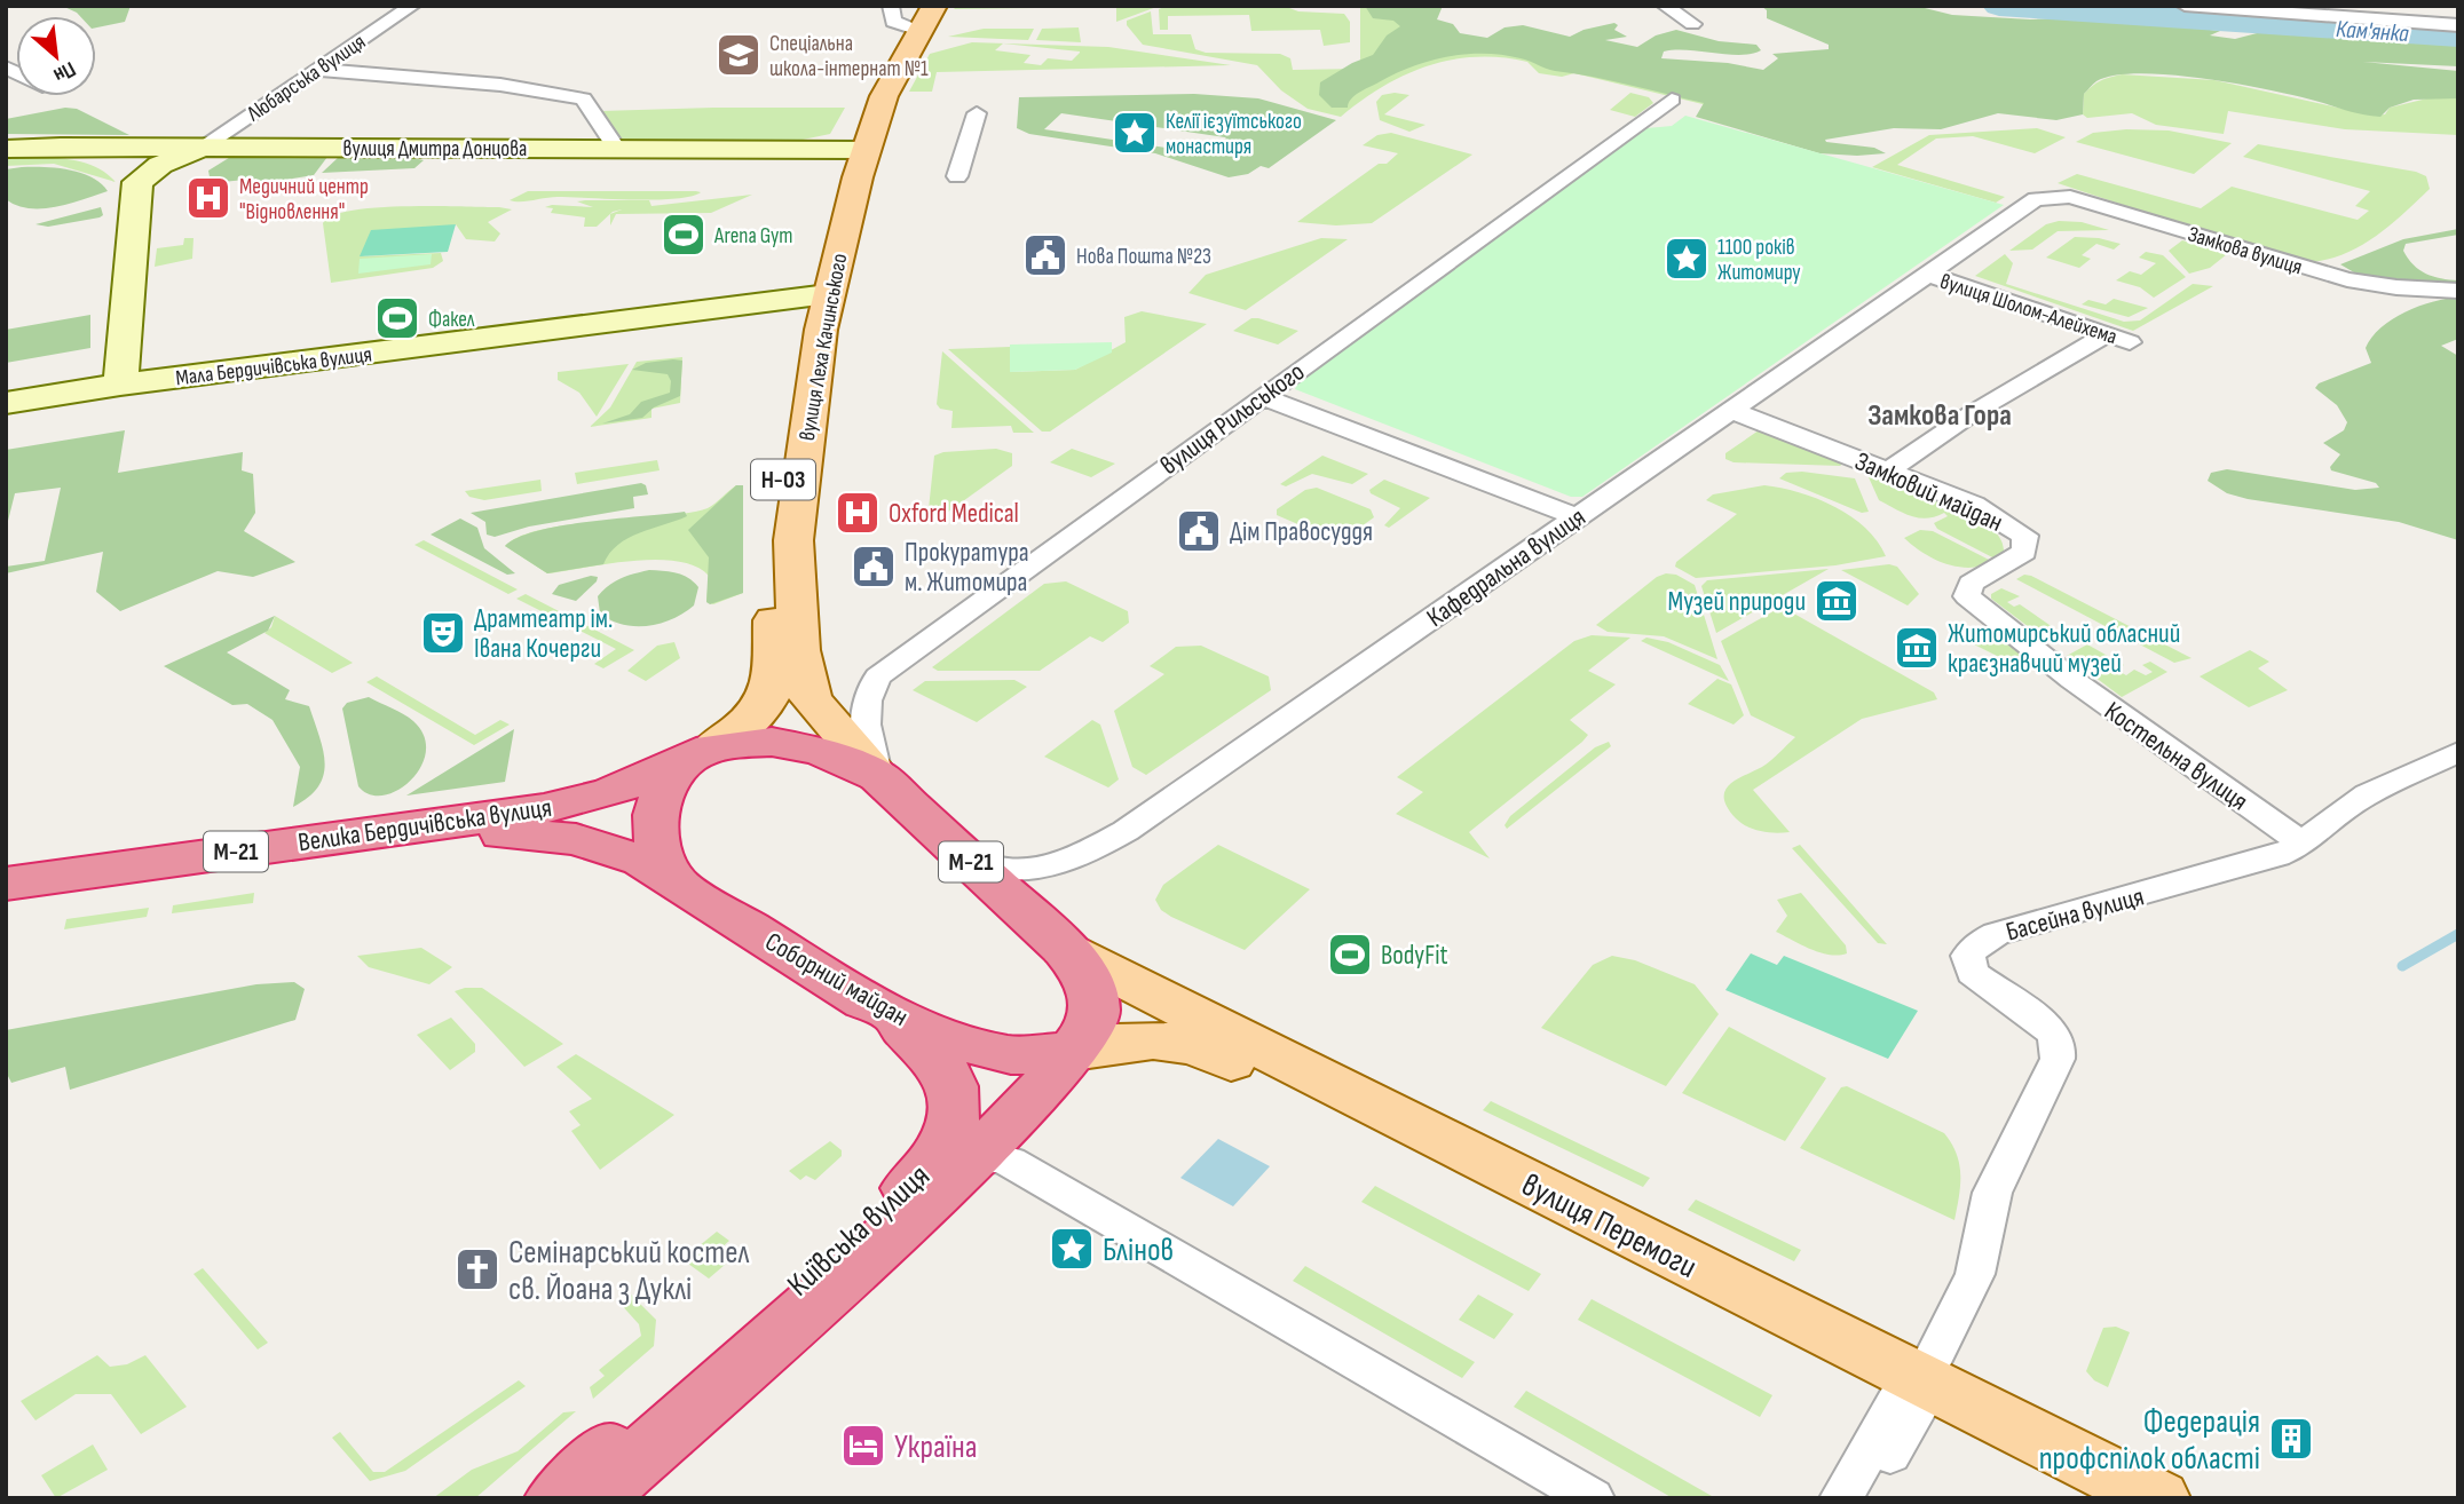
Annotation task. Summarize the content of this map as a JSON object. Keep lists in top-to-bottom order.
{
  "streets": {
    "highway": [
      "Велика Бердичівська вулиця",
      "М-21",
      "Соборний майдан",
      "Київська вулиця"
    ],
    "main road": ["вулиця Леха Качинського", "Н-03", "вулиця Перемоги"],
    "street": [
      "Любарська вулиця",
      "вулиця Дмитра Донцова",
      "Замкова вулиця",
      "вулиця Шолом-Алейхема",
      "Мала Бердичівська вулиця",
      "вулиця Рильського",
      "Замковий майдан",
      "Кафедральна вулиця",
      "Костельна вулиця",
      "Басейна вулиця"
    ]
  },
  "crossings": [
    ["Любарська вулиця", "вулиця Дмитра Донцова"],
    ["вулиця Дмитра Донцова", "вулиця Леха Качинського"],
    ["Замкова вулиця", "Кафедральна вулиця"],
    ["вулиця Шолом-Алейхема", "Замковий майдан"],
    ["вулиця Шолом-Алейхема", "Кафедральна вулиця"],
    ["вулиця Леха Качинського", "Мала Бердичівська вулиця"],
    ["вулиця Леха Качинського", "вулиця Рильського"],
    ["вулиця Леха Качинського", "Велика Бердичівська вулиця"],
    ["вулиця Леха Качинського", "М-21"],
    ["вулиця Рильського", "М-21"],
    ["Замковий майдан", "Кафедральна вулиця"],
    ["Замковий майдан", "Костельна вулиця"],
    ["Кафедральна вулиця", "М-21"],
    ["Костельна вулиця", "Басейна вулиця"],
    ["Велика Бердичівська вулиця", "М-21"],
    ["Велика Бердичівська вулиця", "Соборний майдан"],
    ["М-21", "Соборний майдан"],
    ["М-21", "вулиця Перемоги"],
    ["М-21", "Київська вулиця"],
    ["Басейна вулиця", "вулиця Перемоги"],
    ["Соборний майдан", "вулиця Перемоги"],
    ["Соборний майдан", "Київська вулиця"],
    ["вулиця Перемоги", "Київська вулиця"]
  ],
  "districts": ["Замкова Гора"],
  "water": ["Кам'янка"],
  "places": {
    "school or university": ["Спеціальна школа-інтернат №1"],
    "place": ["Келії ієзуїтського монастиря", "1100 років Житомиру", "Блінов"],
    "hospital": ["Медичний центр \"Відновлення\"", "Oxford Medical"],
    "sports": ["Arena Gym", "Факел", "BodyFit"],
    "public building": ["Нова Пошта №23", "Дім Правосуддя", "Прокуратура м. Житомира"],
    "museum": ["Музей природи", "Житомирський обласний краєзнавчий музей"],
    "theatre": ["Драмтеатр ім. Івана Кочерги"],
    "church": ["Семінарський костел св. Йоана з Дуклі"],
    "building": ["Федерація профспілок області"],
    "hotel": ["Україна"]
  },
  "north": "bottom right"
}
